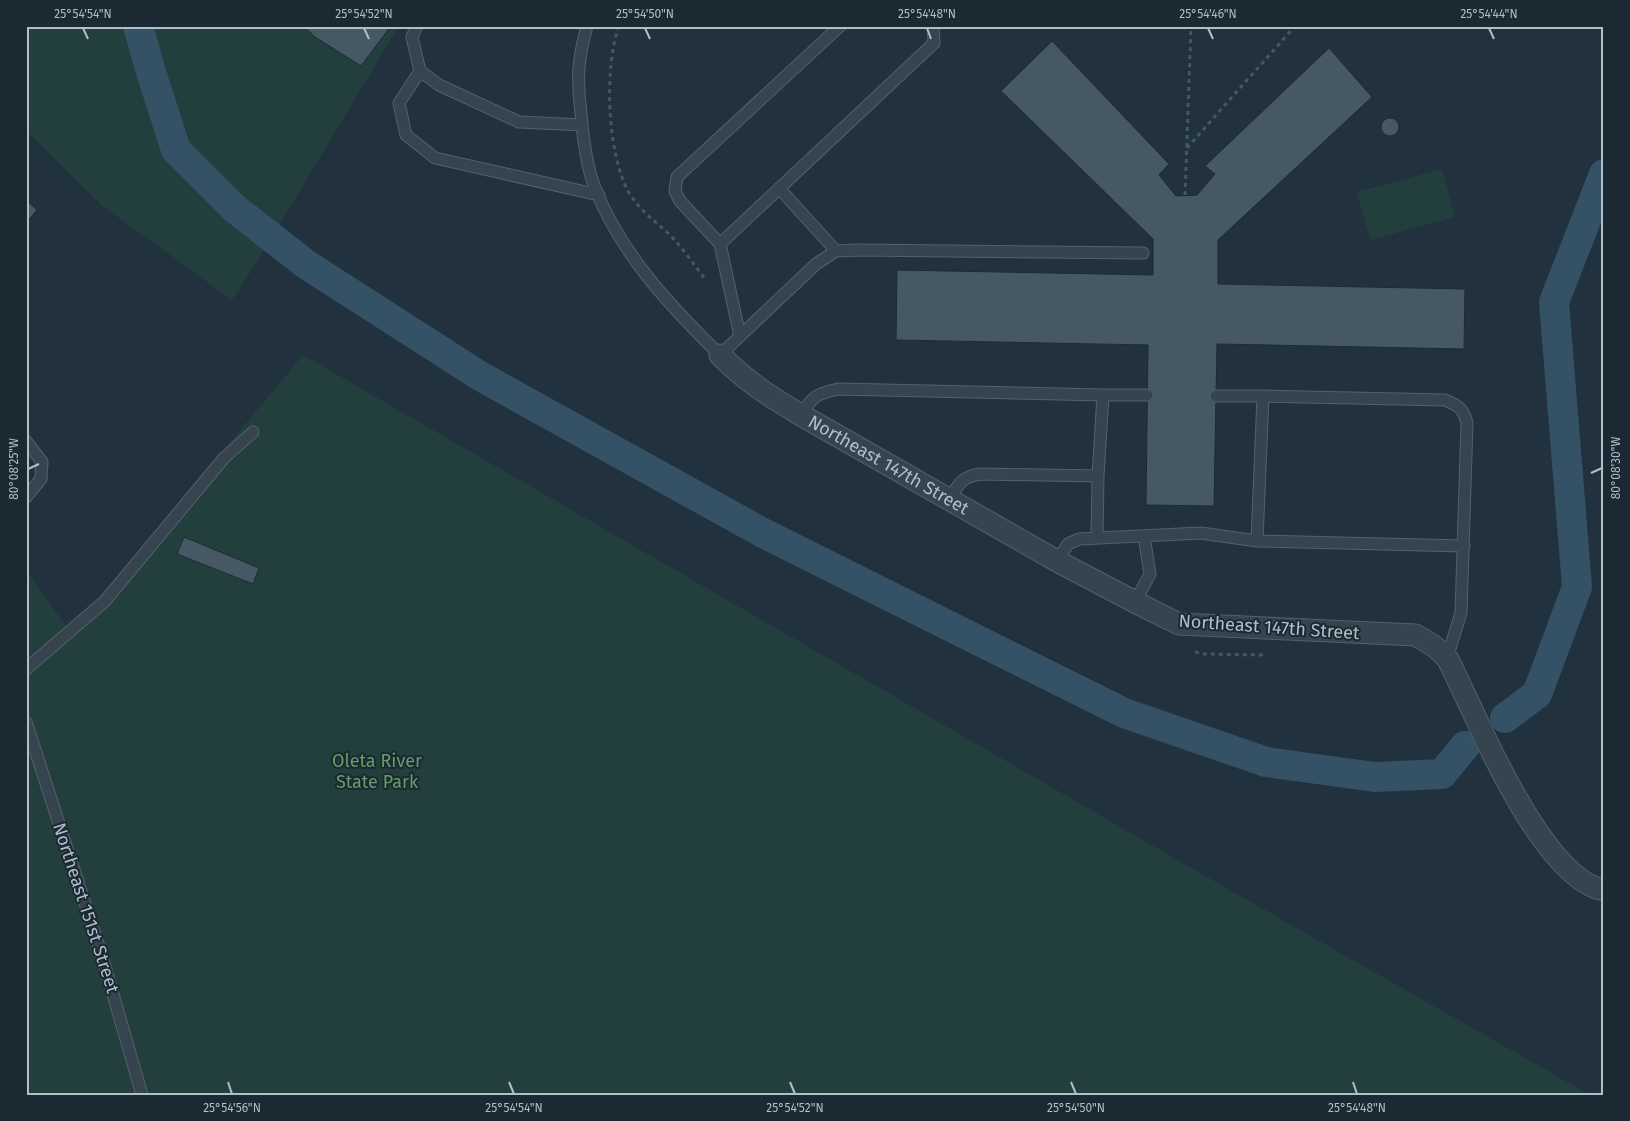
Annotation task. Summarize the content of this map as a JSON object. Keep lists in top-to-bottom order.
{
  "streets": {
    "street": ["Northeast 147th Street"],
    "lane": ["Northeast 151st Street"]
  },
  "parks": ["Oleta River State Park"],
  "coordinates": [
    "25°54'54\"N",
    "25°54'52\"N",
    "25°54'50\"N",
    "25°54'48\"N",
    "25°54'46\"N",
    "25°54'44\"N",
    "80°08'30\"W",
    "80°08'25\"W",
    "25°54'56\"N"
  ]
}
